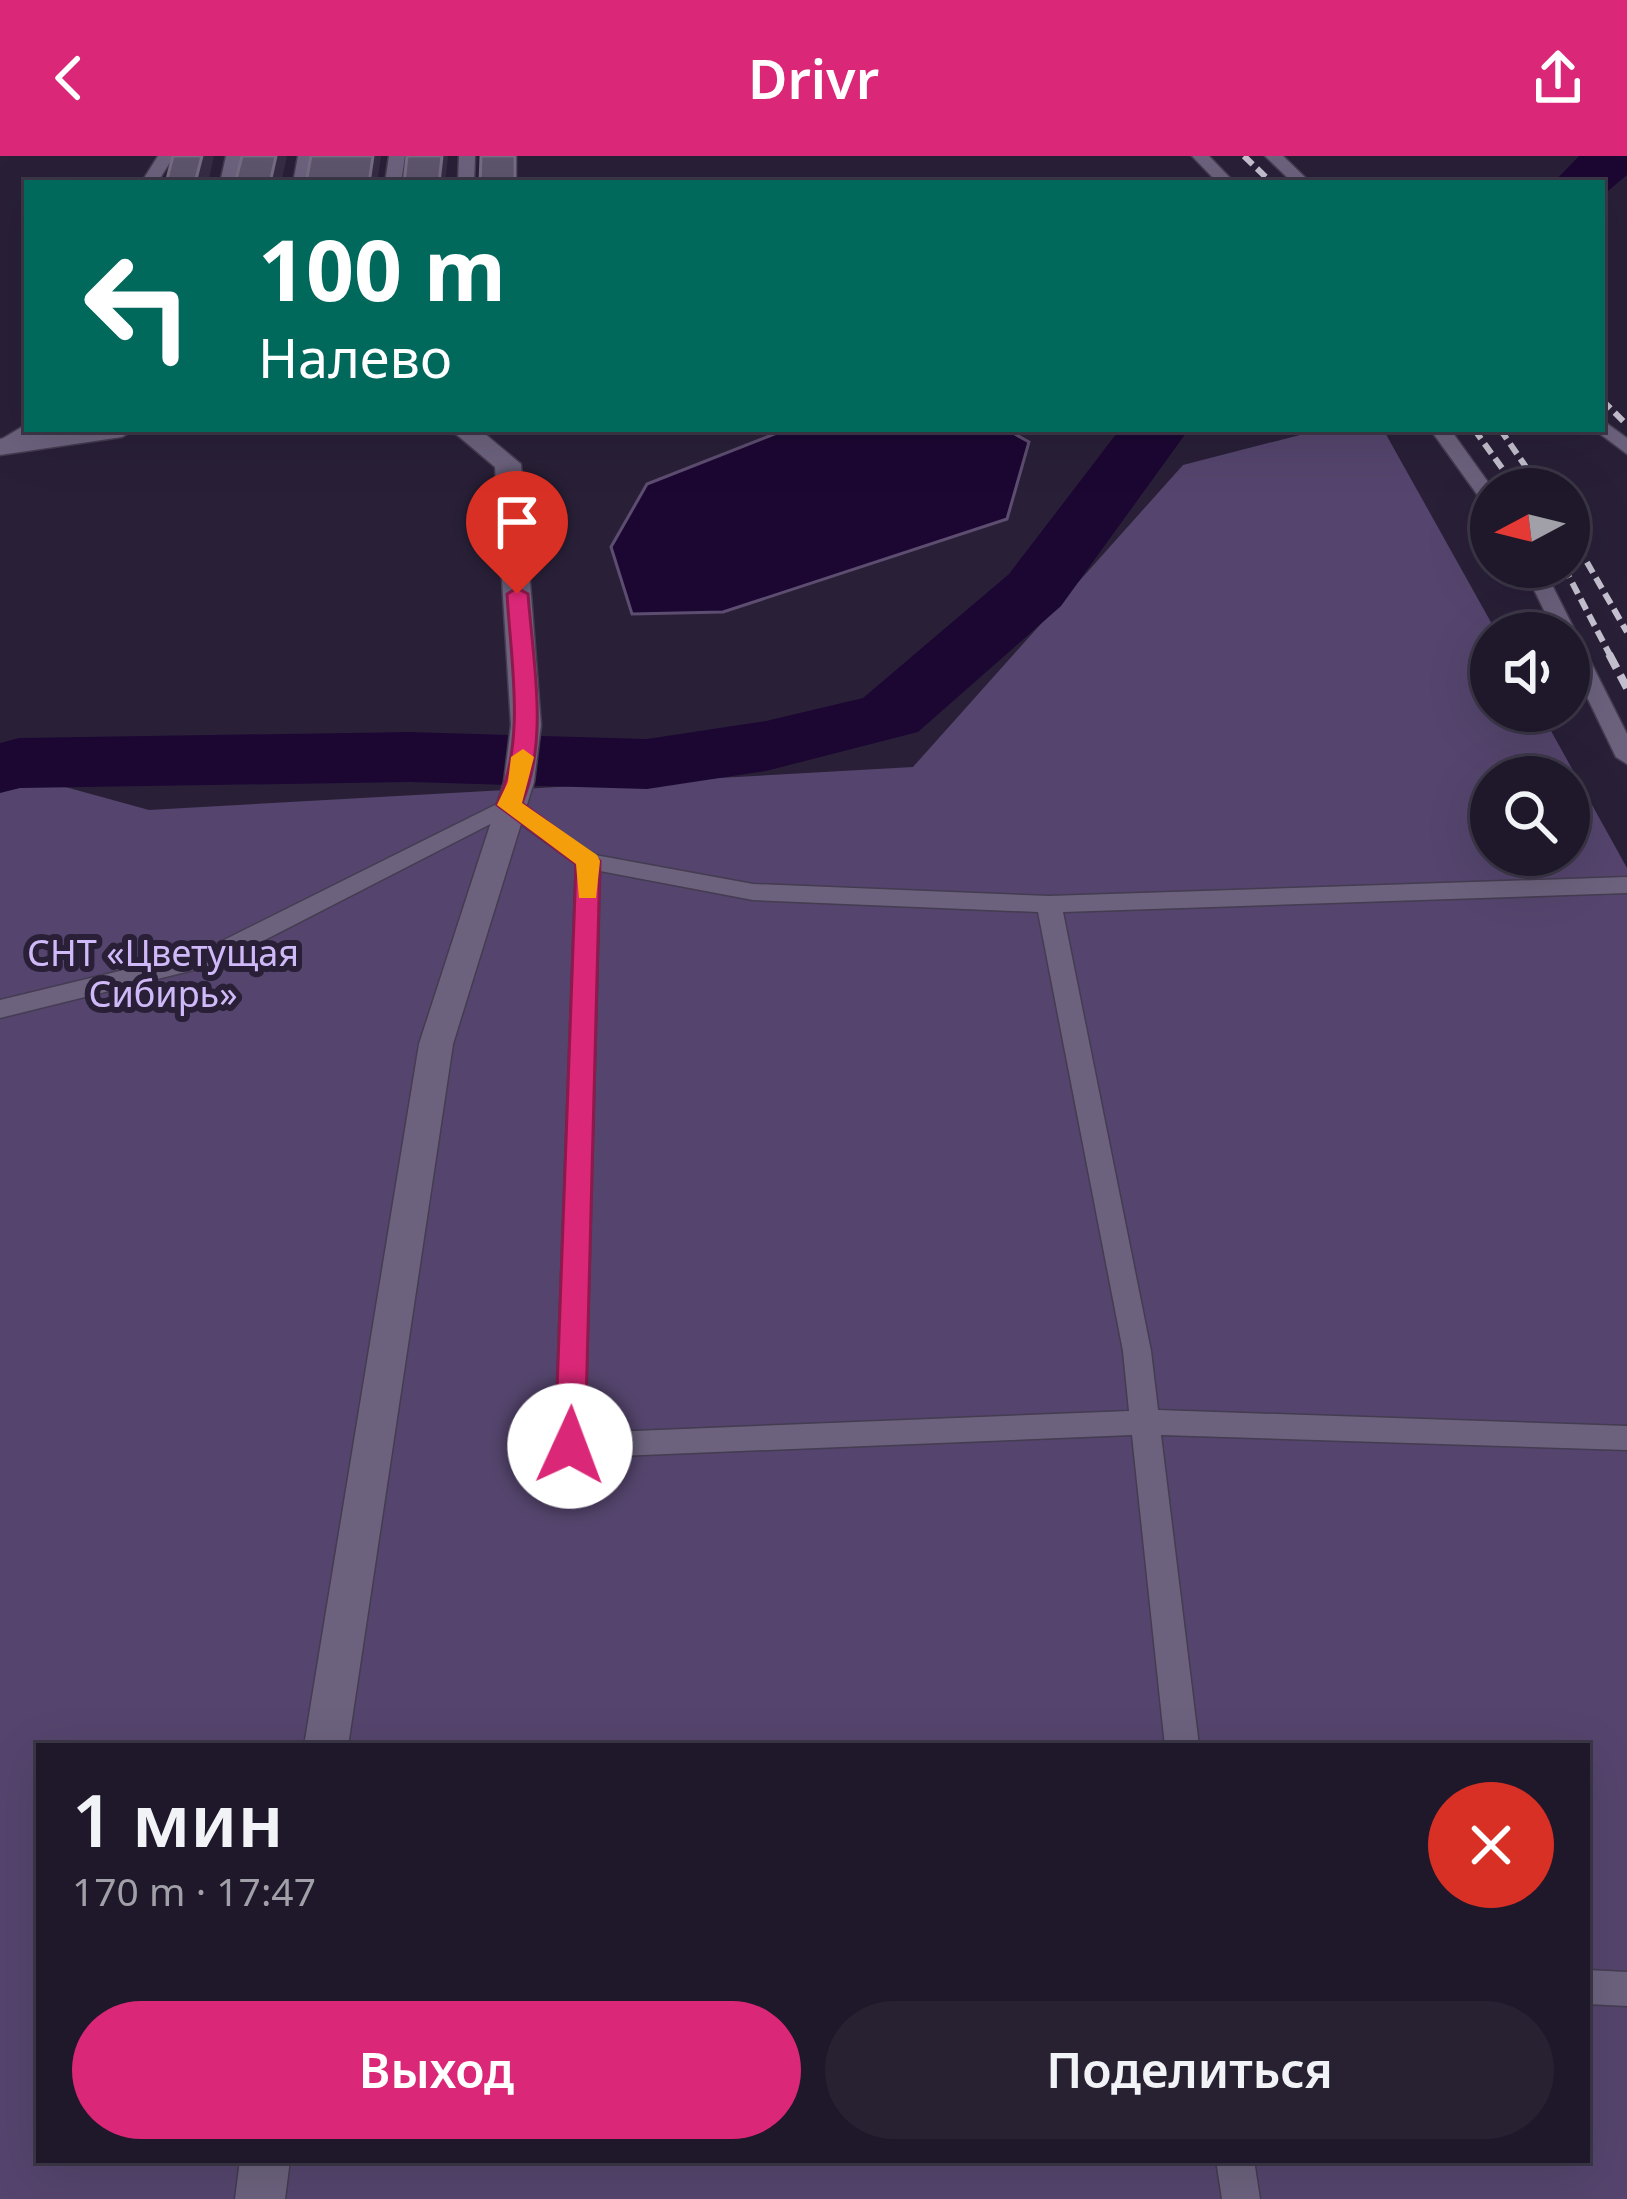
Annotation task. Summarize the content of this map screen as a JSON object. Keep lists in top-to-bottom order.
{
  "parks": ["СНТ «Цветущая Сибирь»"],
  "north": "left",
  "page": {
    "header": "Drivr",
    "turn": ["100 m", "Налево"],
    "heading": ["1 мин", "170 m · 17:47"],
    "buttons": ["Выход", "Поделиться"]
  }
}
